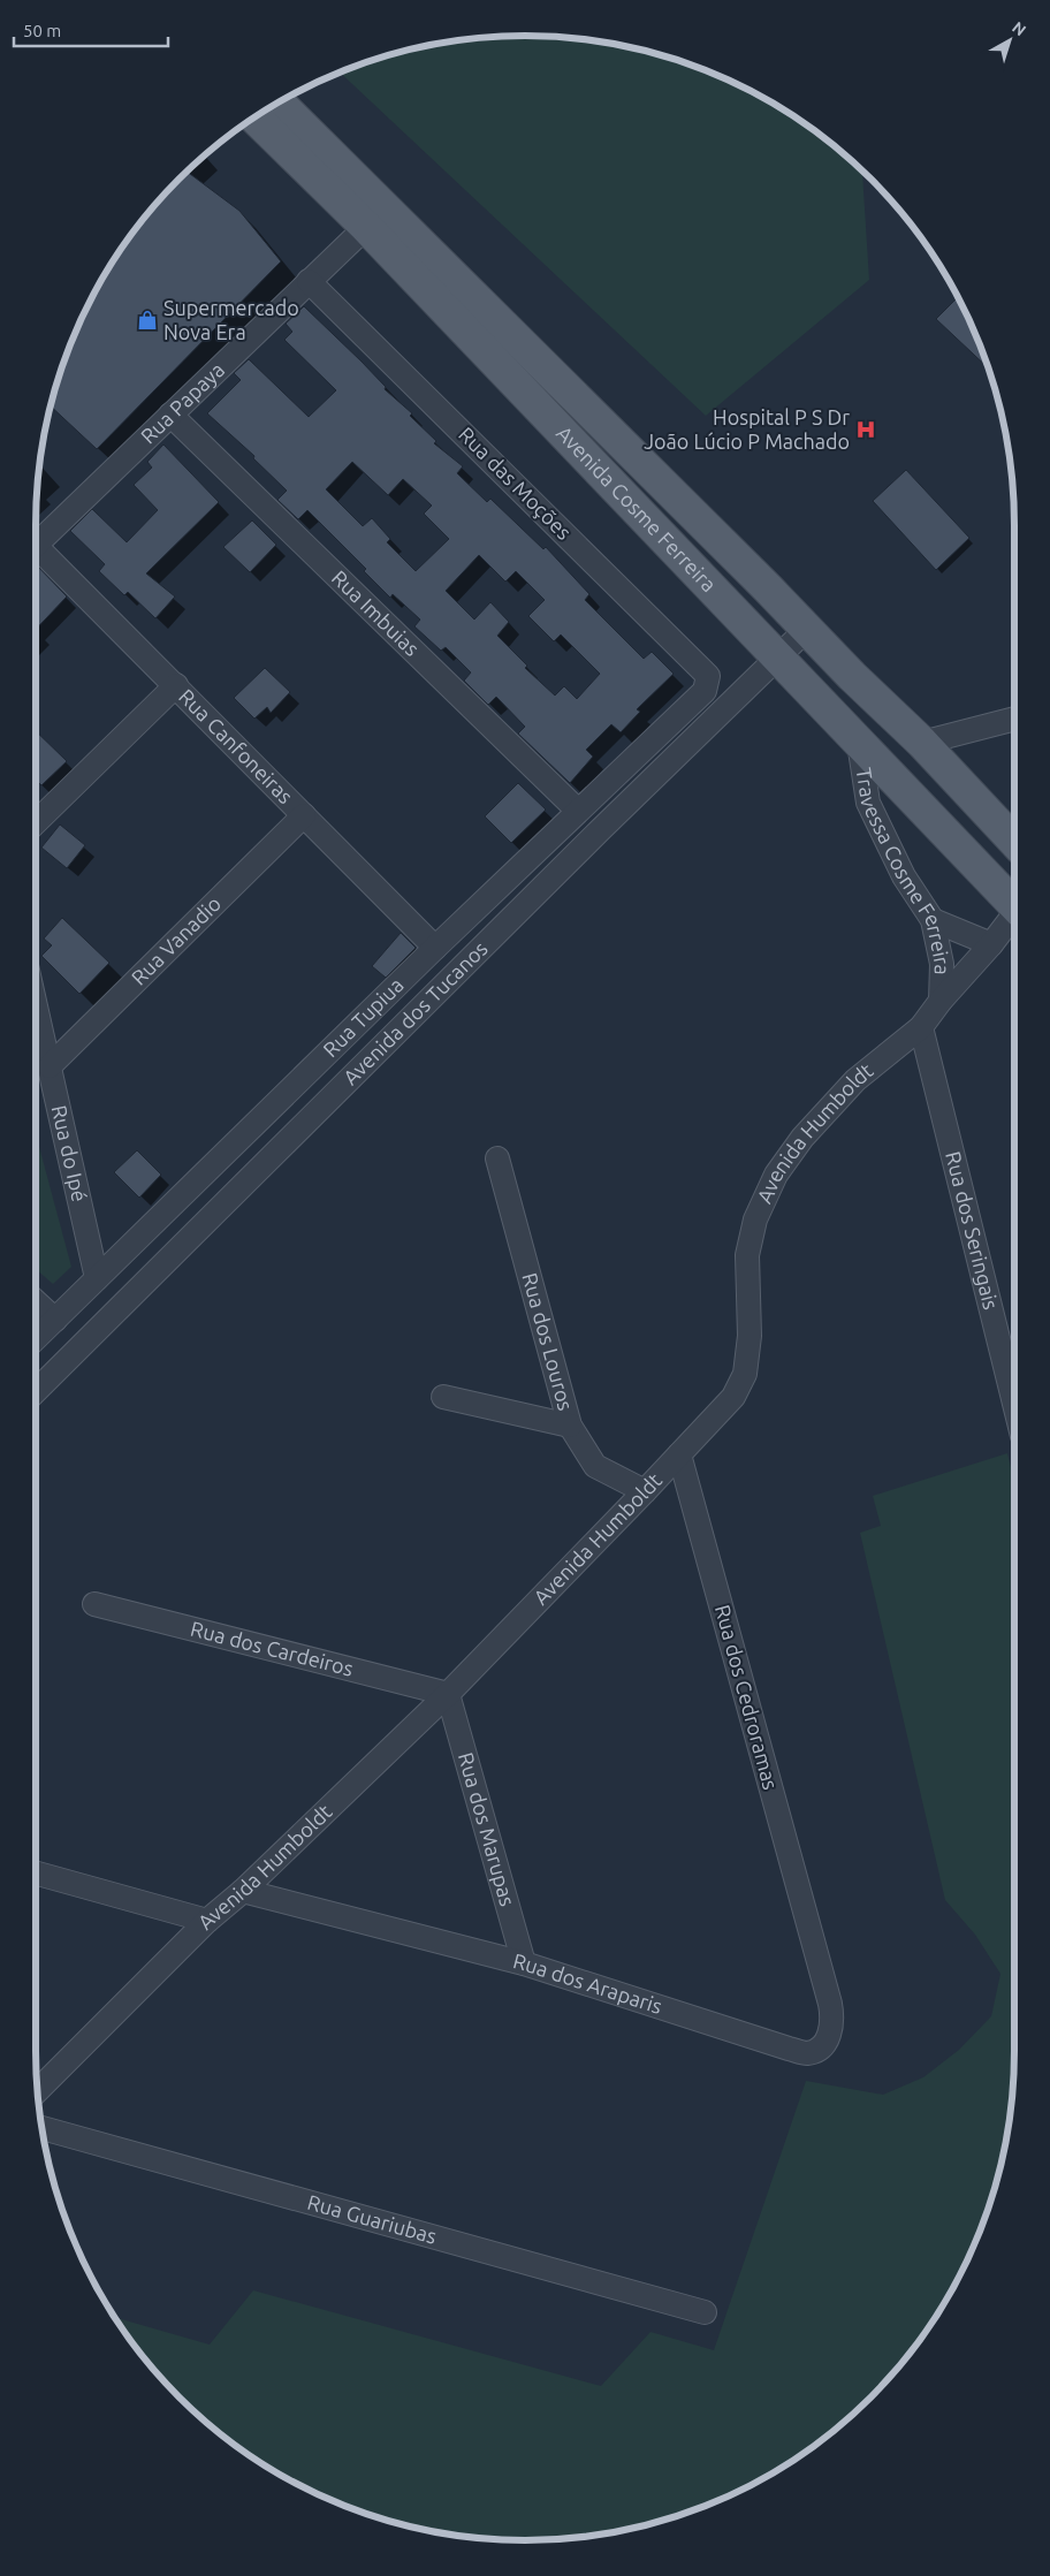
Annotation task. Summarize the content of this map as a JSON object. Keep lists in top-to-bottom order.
{
  "streets": {
    "main road": ["Avenida Cosme Ferreira"],
    "street": [
      "Rua Papaya",
      "Rua das Moções",
      "Rua Imbuias",
      "Rua Canfoneiras",
      "Travessa Cosme Ferreira",
      "Rua Vanadio",
      "Avenida dos Tucanos",
      "Rua Tupiua",
      "Avenida Humboldt",
      "Rua do Ipé",
      "Rua dos Seringais",
      "Rua dos Louros",
      "Rua dos Cardeiros",
      "Rua dos Cedroramas",
      "Rua dos Marupas",
      "Rua dos Araparis",
      "Rua Guariubas"
    ]
  },
  "crossings": [
    ["Rua Papaya", "Rua das Moções"],
    ["Rua Papaya", "Avenida Cosme Ferreira"],
    ["Rua Papaya", "Rua Imbuias"],
    ["Rua das Moções", "Rua Tupiua"],
    ["Avenida Cosme Ferreira", "Travessa Cosme Ferreira"],
    ["Avenida Cosme Ferreira", "Avenida dos Tucanos"],
    ["Rua Imbuias", "Rua Tupiua"],
    ["Rua Canfoneiras", "Rua Vanadio"],
    ["Rua Canfoneiras", "Rua Tupiua"],
    ["Travessa Cosme Ferreira", "Avenida Humboldt"],
    ["Rua Vanadio", "Rua do Ipé"],
    ["Rua Tupiua", "Rua do Ipé"],
    ["Avenida Humboldt", "Rua dos Seringais"],
    ["Avenida Humboldt", "Rua dos Louros"],
    ["Avenida Humboldt", "Rua dos Cardeiros"],
    ["Avenida Humboldt", "Rua dos Cedroramas"],
    ["Avenida Humboldt", "Rua dos Marupas"],
    ["Avenida Humboldt", "Rua dos Araparis"],
    ["Rua dos Cardeiros", "Rua dos Marupas"],
    ["Rua dos Cedroramas", "Rua dos Araparis"],
    ["Rua dos Marupas", "Rua dos Araparis"]
  ],
  "places": {
    "shop": ["Supermercado Nova Era"],
    "hospital": ["Hospital P S Dr João Lúcio P Machado"]
  },
  "scale_bar": "50 m",
  "north": "top right"
}
